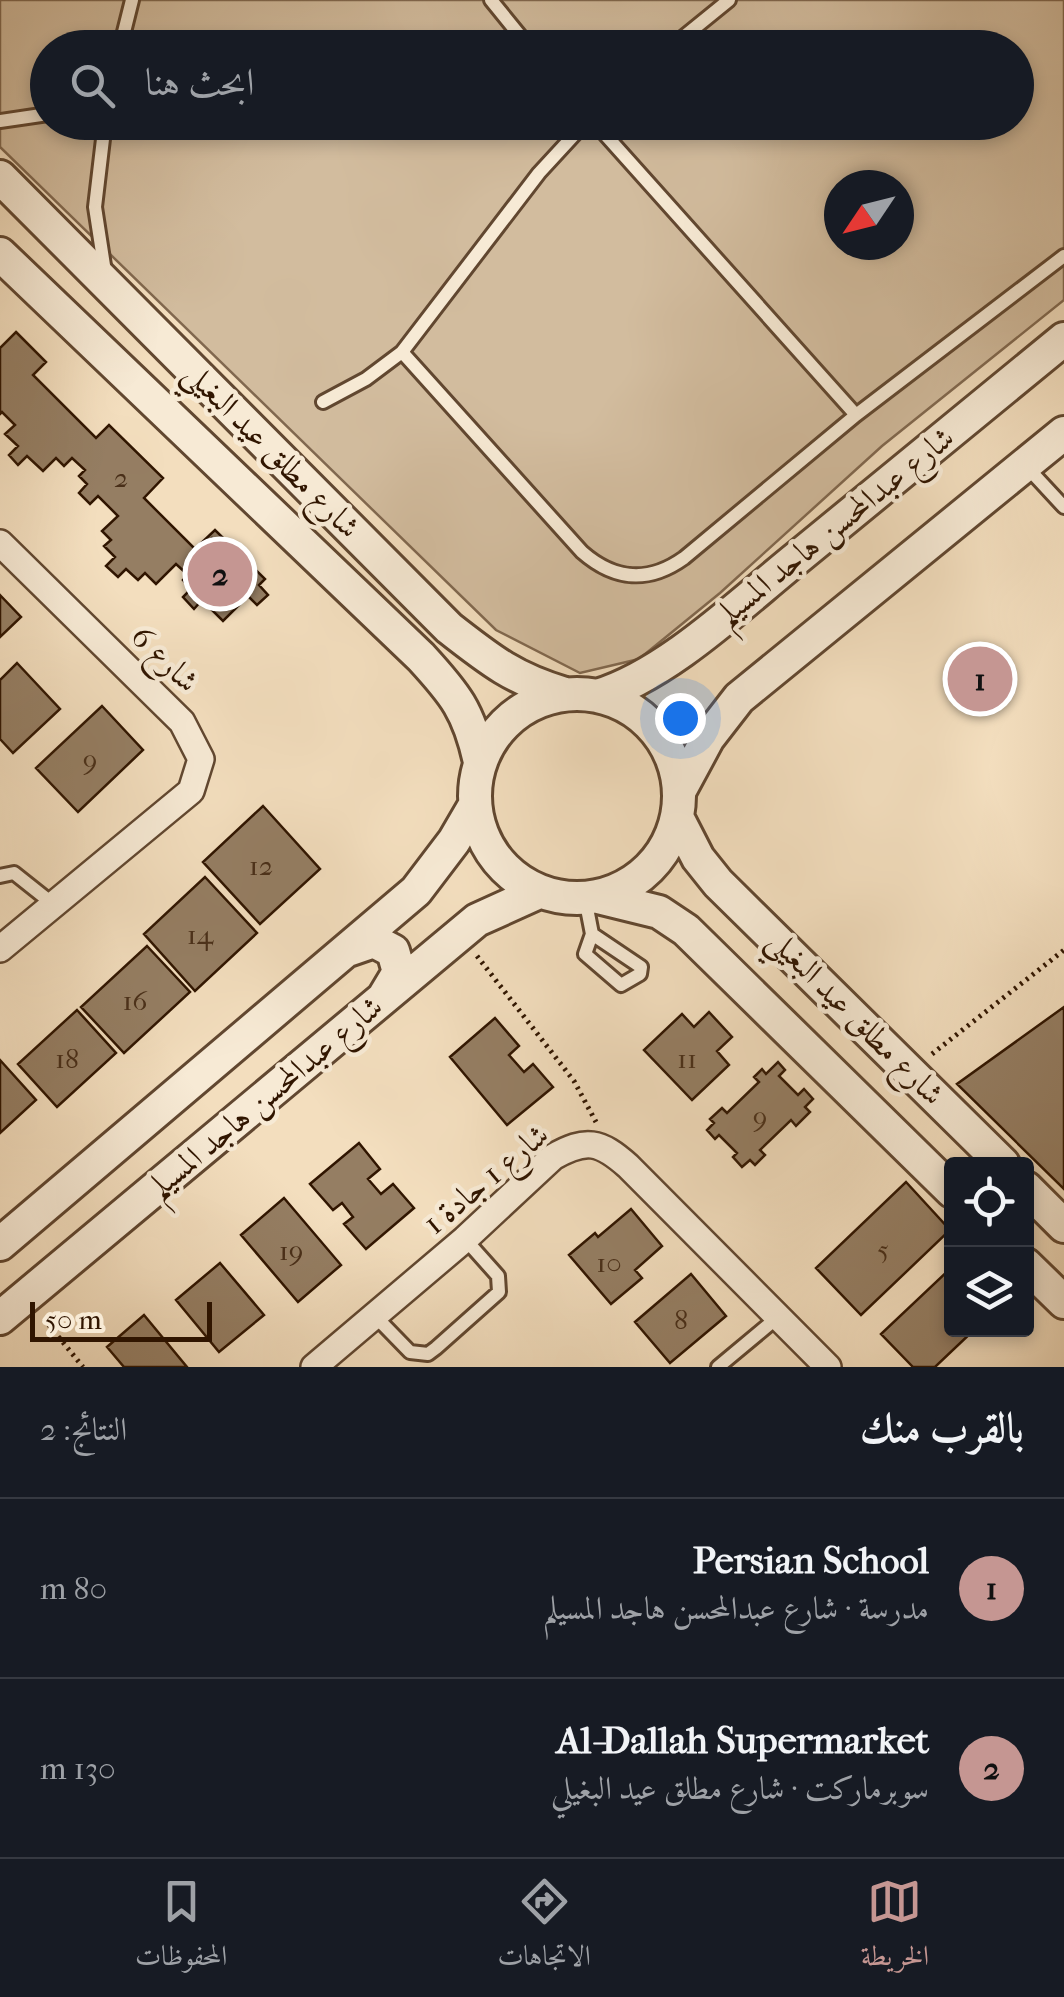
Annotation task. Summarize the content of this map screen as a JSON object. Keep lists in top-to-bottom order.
{
  "streets": {
    "street": [
      "شارع مطلق عيد البغيلي",
      "شارع عبدالمحسن هاجد المسيلم",
      "شارع 6",
      "شارع 1 جادة 1"
    ]
  },
  "crossings": [
    ["شارع مطلق عيد البغيلي", "شارع عبدالمحسن هاجد المسيلم"]
  ],
  "house_numbers": [
    "2",
    "9",
    "12",
    "14",
    "16",
    "18",
    "11",
    "9",
    "5",
    "19",
    "10",
    "8"
  ],
  "scale_bar": "50 m",
  "north": "bottom left",
  "page": {
    "search": "ابحث هنا",
    "pins": ["2", "1"],
    "scale": "50 m",
    "heading": ["بالقرب منك", "النتائج: 2"],
    "list": [
      {
        "mark": "1",
        "name": "Persian School",
        "note": "مدرسة · شارع عبدالمحسن هاجد المسيلم",
        "value": "80 m"
      },
      {
        "mark": "2",
        "name": "Al-Dallah Supermarket",
        "note": "سوبرماركت · شارع مطلق عيد البغيلي",
        "value": "130 m"
      }
    ],
    "nav": ["الخريطة", "الاتجاهات", "المحفوظات"]
  }
}
